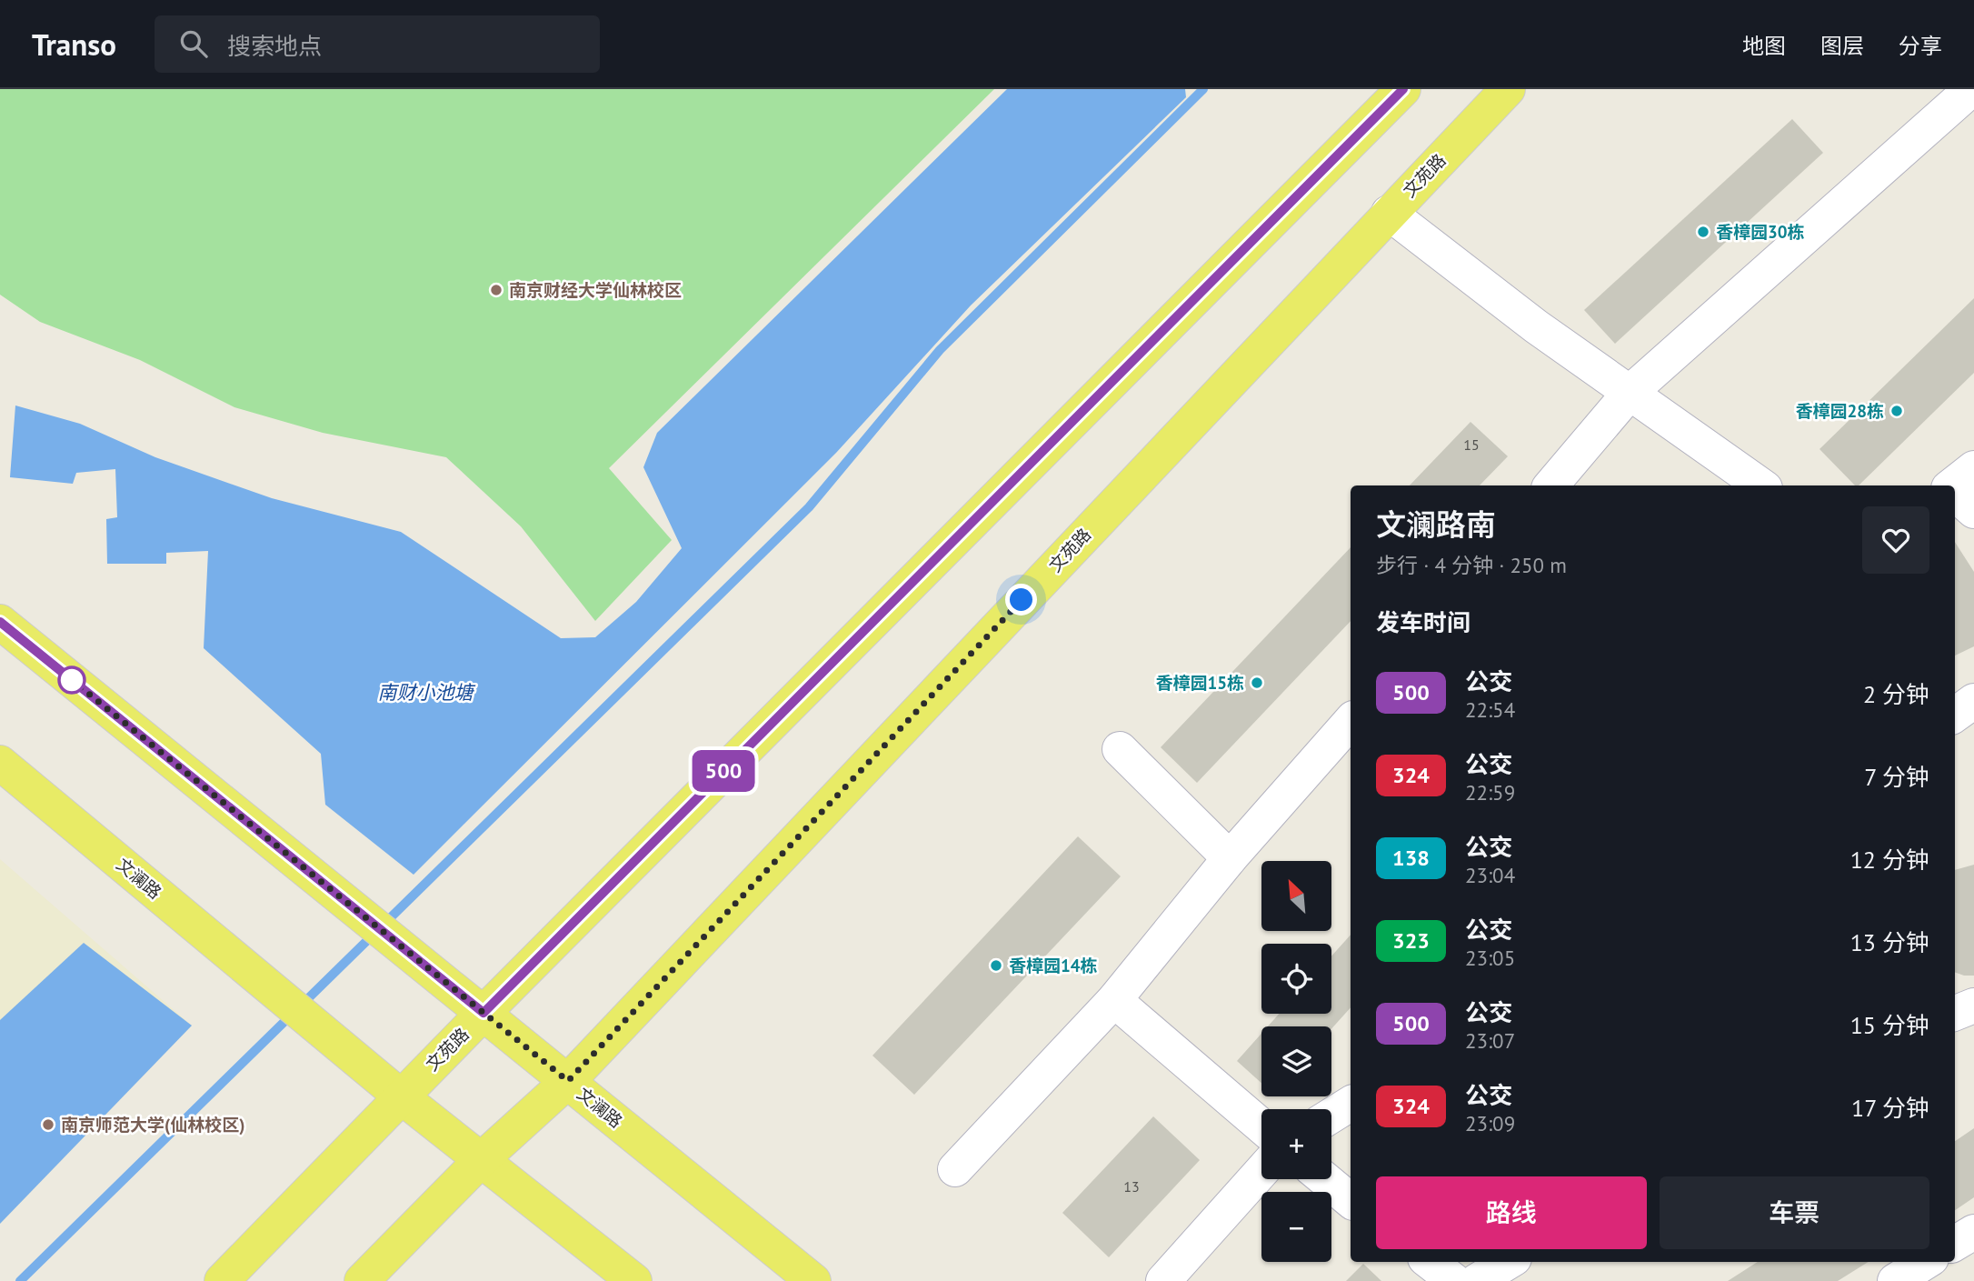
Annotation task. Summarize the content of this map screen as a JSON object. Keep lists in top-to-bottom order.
{
  "streets": {
    "main road": ["文苑路", "文澜路"]
  },
  "crossings": [
    ["文苑路", "文澜路"]
  ],
  "water": ["南财小池塘"],
  "places": [
    "香樟园30栋",
    "南京财经大学仙林校区",
    "香樟园28栋",
    "香樟园15栋",
    "香樟园14栋",
    "南京师范大学(仙林校区)"
  ],
  "lines": ["bus line 500"],
  "house_numbers": ["15", "13"],
  "north": "top left",
  "page": {
    "header": "Transo",
    "search": "搜索地点",
    "nav": ["地图", "图层", "分享"],
    "on_map": "500",
    "heading": [
      ["文澜路南", "步行 · 4 分钟 · 250 m"],
      "发车时间"
    ],
    "list": [
      {
        "mark": "500",
        "name": "公交",
        "note": "22:54",
        "value": "2 分钟"
      },
      {
        "mark": "324",
        "name": "公交",
        "note": "22:59",
        "value": "7 分钟"
      },
      {
        "mark": "138",
        "name": "公交",
        "note": "23:04",
        "value": "12 分钟"
      },
      {
        "mark": "323",
        "name": "公交",
        "note": "23:05",
        "value": "13 分钟"
      },
      {
        "mark": "500",
        "name": "公交",
        "note": "23:07",
        "value": "15 分钟"
      },
      {
        "mark": "324",
        "name": "公交",
        "note": "23:09",
        "value": "17 分钟"
      }
    ],
    "map_buttons": ["+", "−"],
    "buttons": ["路线", "车票"]
  }
}
